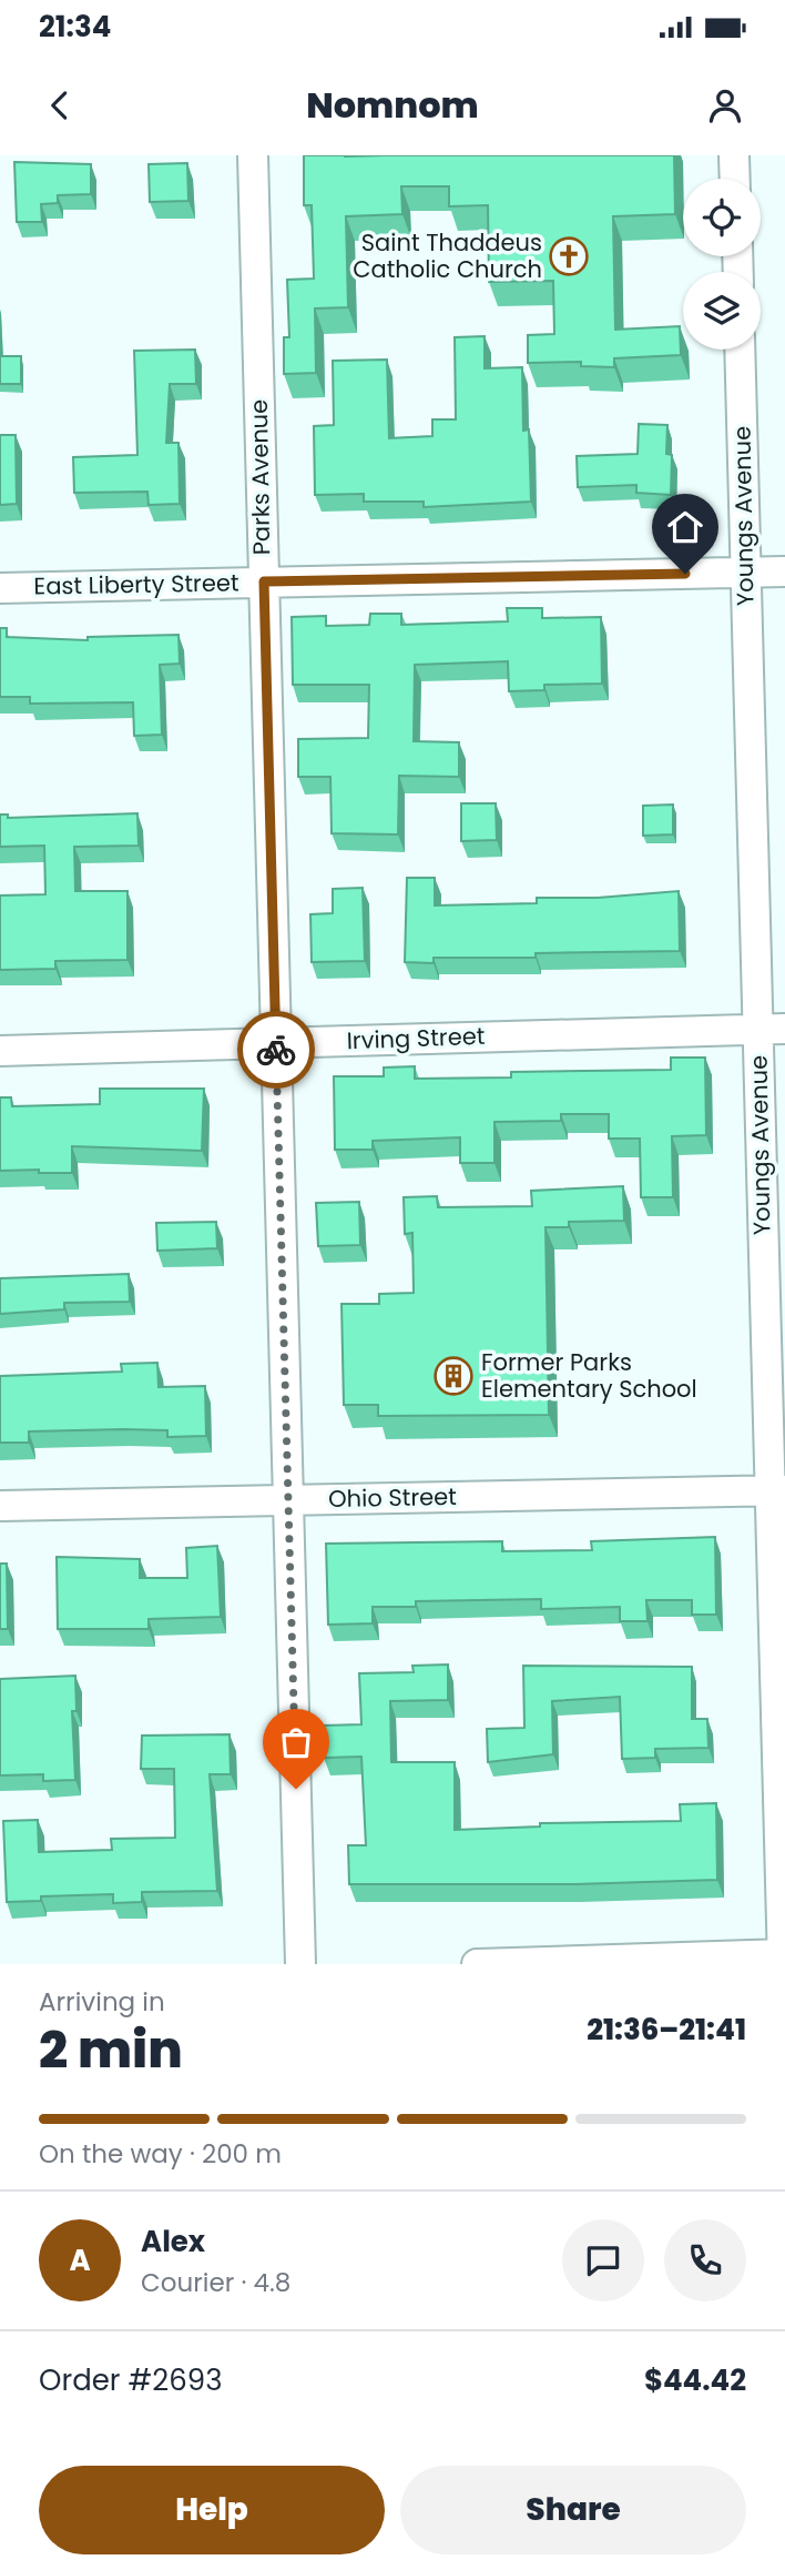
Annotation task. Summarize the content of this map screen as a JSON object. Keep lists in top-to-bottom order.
{
  "streets": {
    "street": [
      "Parks Avenue",
      "Youngs Avenue",
      "East Liberty Street",
      "Irving Street",
      "Ohio Street"
    ]
  },
  "crossings": [
    ["Parks Avenue", "East Liberty Street"],
    ["Parks Avenue", "Irving Street"],
    ["Parks Avenue", "Ohio Street"],
    ["Youngs Avenue", "East Liberty Street"],
    ["Youngs Avenue", "Irving Street"],
    ["Youngs Avenue", "Ohio Street"]
  ],
  "places": {
    "church": ["Saint Thaddeus Catholic Church"],
    "building": ["Former Parks Elementary School"]
  },
  "page": {
    "status": "21:34",
    "header": "Nomnom",
    "heading": ["2 min", "Arriving in", "21:36–21:41"],
    "panel": [
      "Alex",
      "Courier · 4.8",
      "Order #2693",
      "$44.42"
    ],
    "bar": "On the way · 200 m",
    "round": "A",
    "buttons": ["Help", "Share"]
  }
}
